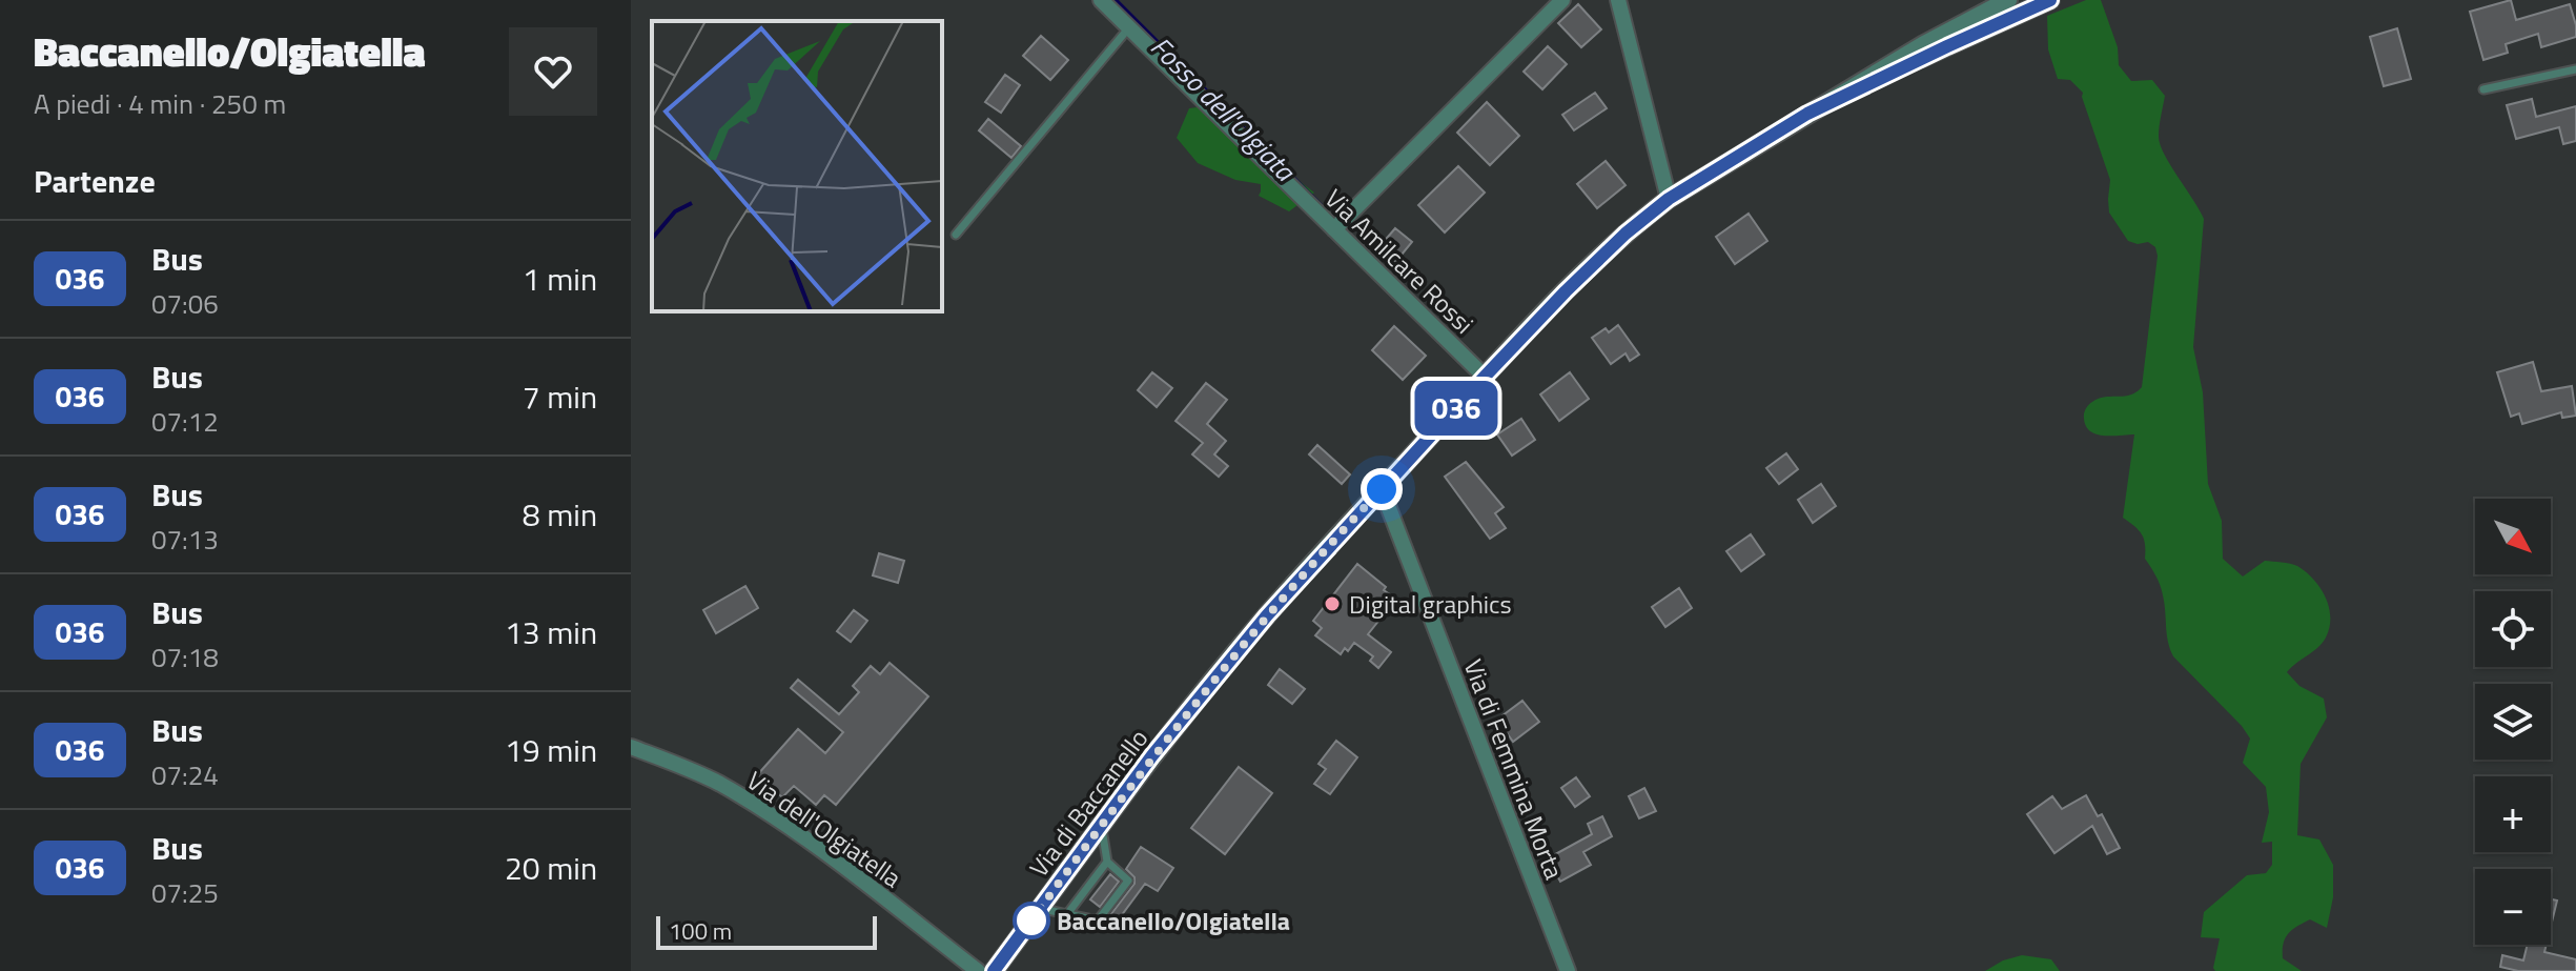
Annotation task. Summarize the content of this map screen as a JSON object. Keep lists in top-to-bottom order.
{
  "streets": {
    "street": [
      "Via Amilcare Rossi",
      "Via di Femmina Morta",
      "Via di Baccanello",
      "Via dell'Olgiatella"
    ]
  },
  "crossings": [
    ["Via Amilcare Rossi", "Via di Baccanello"],
    ["Via di Femmina Morta", "Via di Baccanello"]
  ],
  "water": ["Fosso dell'Olgiata"],
  "places": ["Digital graphics", "Baccanello/Olgiatella"],
  "lines": ["bus line 036"],
  "scale_bar": "100 m",
  "north": "bottom right",
  "page": {
    "heading": [
      ["Baccanello/Olgiatella", "A piedi · 4 min · 250 m"],
      "Partenze"
    ],
    "on_map": "036",
    "list": [
      {
        "mark": "036",
        "name": "Bus",
        "note": "07:06",
        "value": "1 min"
      },
      {
        "mark": "036",
        "name": "Bus",
        "note": "07:12",
        "value": "7 min"
      },
      {
        "mark": "036",
        "name": "Bus",
        "note": "07:13",
        "value": "8 min"
      },
      {
        "mark": "036",
        "name": "Bus",
        "note": "07:18",
        "value": "13 min"
      },
      {
        "mark": "036",
        "name": "Bus",
        "note": "07:24",
        "value": "19 min"
      },
      {
        "mark": "036",
        "name": "Bus",
        "note": "07:25",
        "value": "20 min"
      }
    ],
    "map_buttons": ["+", "−"],
    "scale": "100 m"
  }
}
